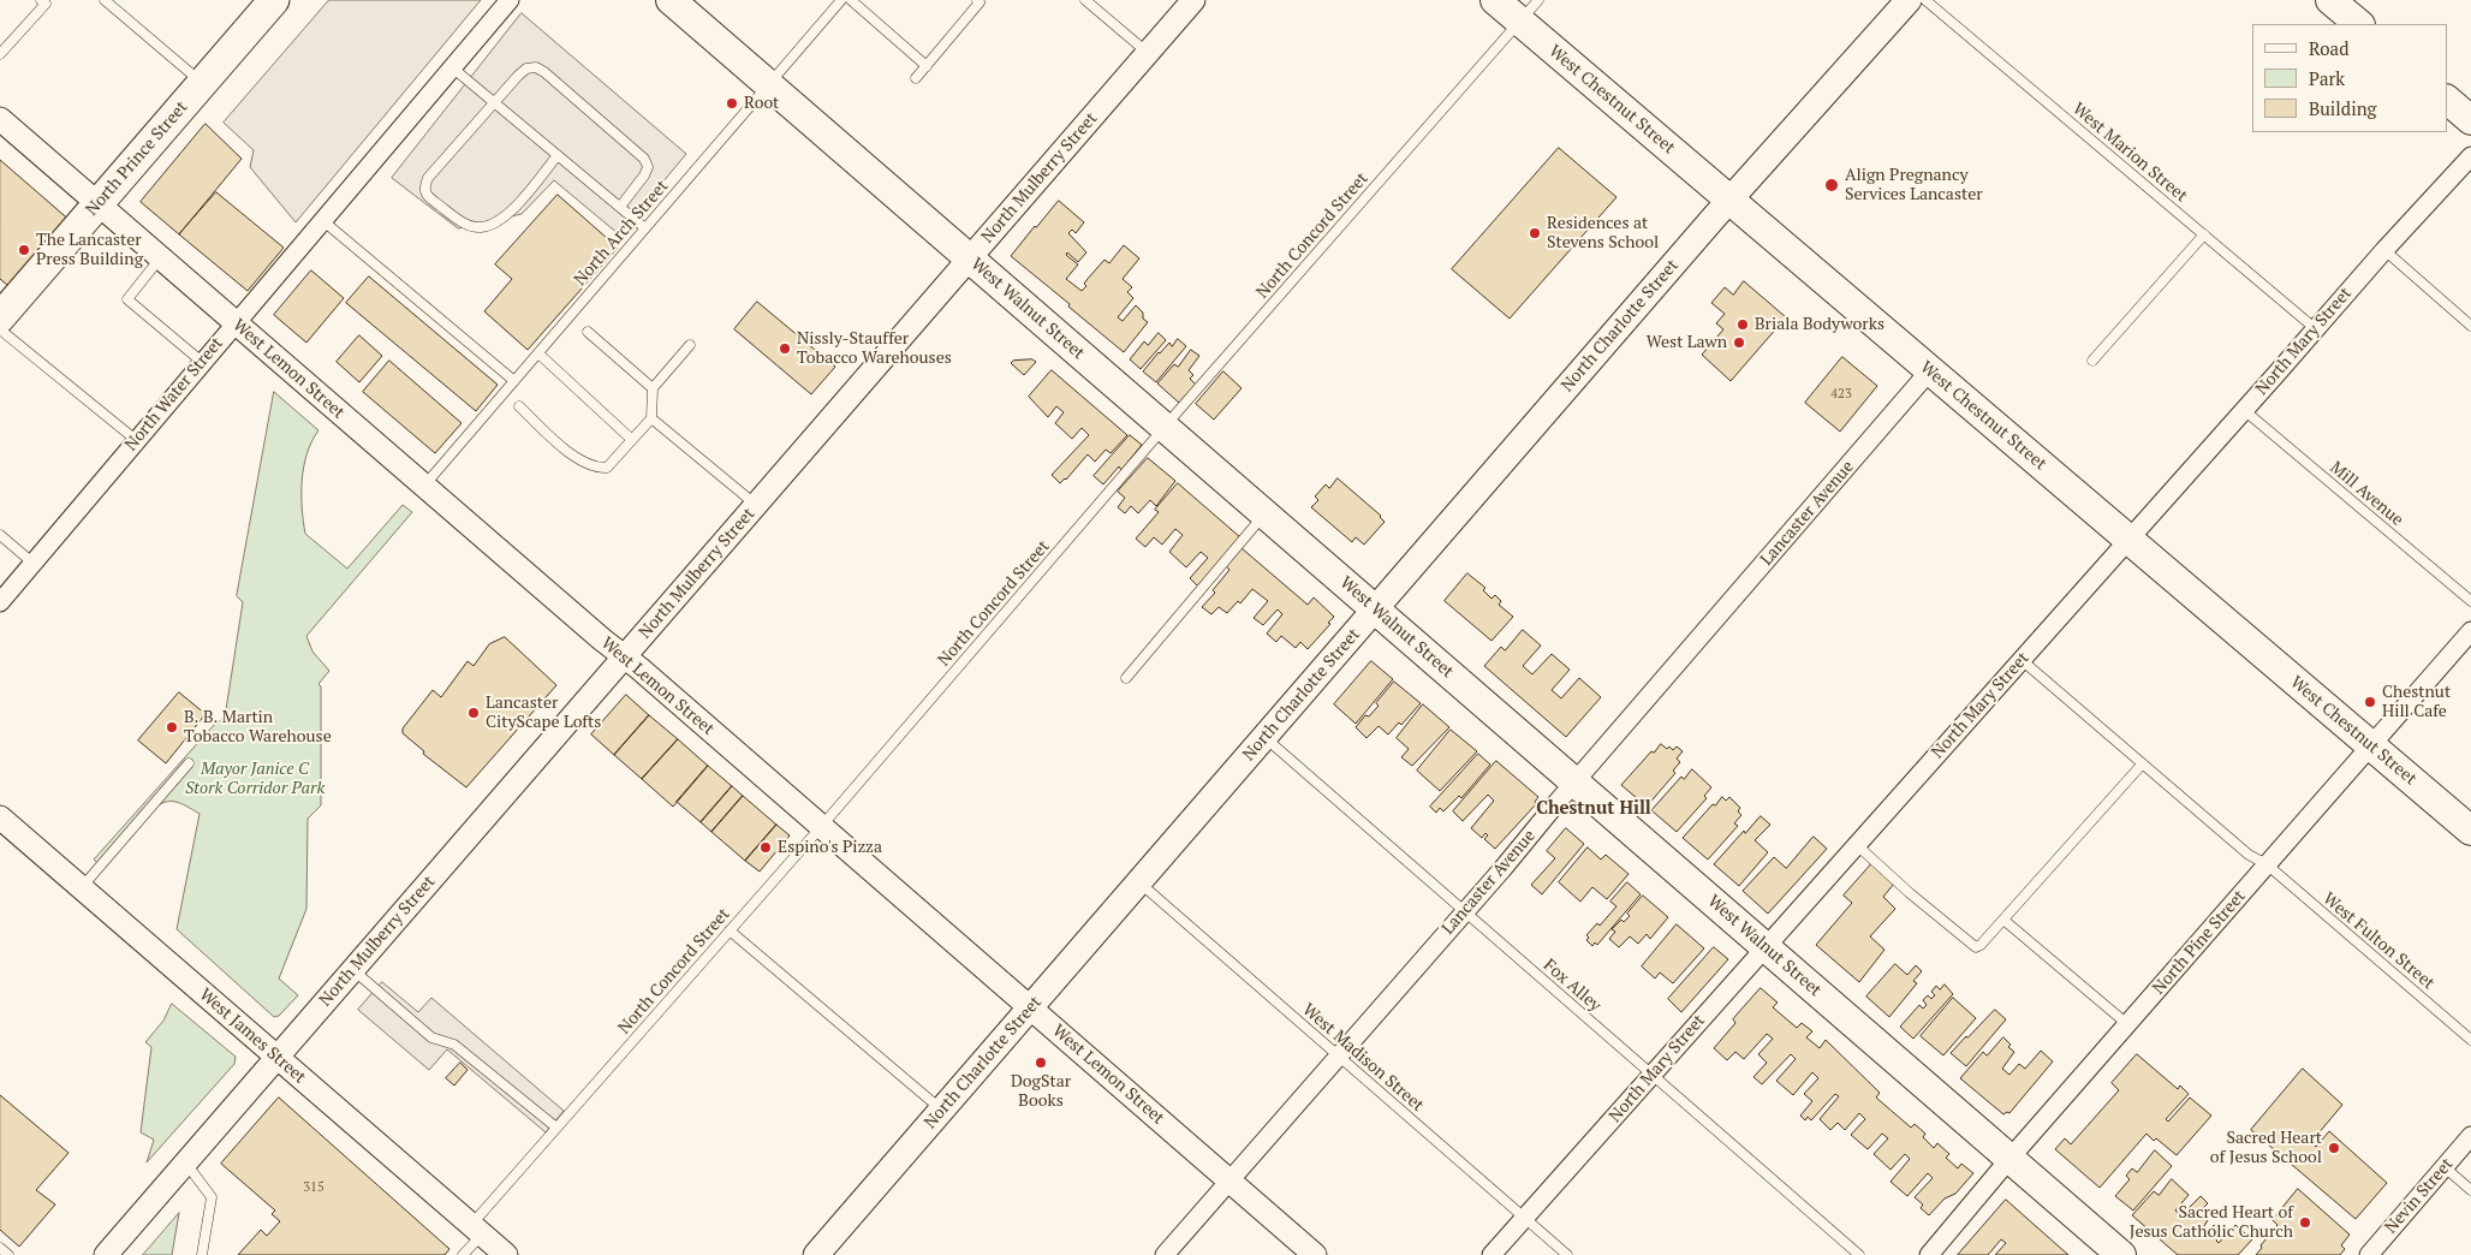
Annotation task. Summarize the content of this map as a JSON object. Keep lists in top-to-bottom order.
{
  "streets": {
    "highway": ["North Prince Street"],
    "main road": ["West Chestnut Street", "West Walnut Street", "North Charlotte Street"],
    "street": [
      "North Mulberry Street",
      "North Mary Street",
      "West Lemon Street",
      "North Water Street",
      "Lancaster Avenue",
      "North Pine Street",
      "West James Street",
      "Nevin Street"
    ],
    "lane": [
      "West Marion Street",
      "North Arch Street",
      "North Concord Street",
      "Mill Avenue",
      "West Fulton Street",
      "Fox Alley",
      "West Madison Street"
    ]
  },
  "crossings": [
    ["West Chestnut Street", "North Concord Street"],
    ["West Chestnut Street", "North Charlotte Street"],
    ["West Chestnut Street", "North Mary Street"],
    ["West Chestnut Street", "Lancaster Avenue"],
    ["West Chestnut Street", "North Pine Street"],
    ["West Marion Street", "North Mary Street"],
    ["North Prince Street", "West Lemon Street"],
    ["North Mulberry Street", "West Walnut Street"],
    ["North Mulberry Street", "West Lemon Street"],
    ["North Mulberry Street", "West James Street"],
    ["North Arch Street", "West Walnut Street"],
    ["North Arch Street", "West Lemon Street"],
    ["North Concord Street", "West Walnut Street"],
    ["North Concord Street", "West Lemon Street"],
    ["North Concord Street", "West James Street"],
    ["West Walnut Street", "North Charlotte Street"],
    ["West Walnut Street", "North Mary Street"],
    ["West Walnut Street", "Lancaster Avenue"],
    ["West Walnut Street", "North Pine Street"],
    ["North Charlotte Street", "West Lemon Street"],
    ["North Charlotte Street", "Fox Alley"],
    ["North Charlotte Street", "West Madison Street"],
    ["North Mary Street", "Mill Avenue"],
    ["North Mary Street", "West Fulton Street"],
    ["North Mary Street", "Fox Alley"],
    ["North Mary Street", "West Madison Street"],
    ["West Lemon Street", "North Water Street"],
    ["West Lemon Street", "Lancaster Avenue"],
    ["Lancaster Avenue", "Fox Alley"],
    ["Lancaster Avenue", "West Madison Street"],
    ["West Fulton Street", "North Pine Street"]
  ],
  "districts": ["Chestnut Hill"],
  "parks": ["Mayor Janice C Stork Corridor Park"],
  "places": [
    "Root",
    "Align Pregnancy Services Lancaster",
    "Residences at Stevens School",
    "The Lancaster Press Building",
    "Briala Bodyworks",
    "West Lawn",
    "Nissly-Stauffer Tobacco Warehouses",
    "Chestnut Hill Cafe",
    "Lancaster CityScape Lofts",
    "B. B. Martin Tobacco Warehouse",
    "Espino's Pizza",
    "DogStar Books",
    "Sacred Heart of Jesus School",
    "Sacred Heart of Jesus Catholic Church"
  ],
  "house_numbers": ["423", "315"],
  "legend": ["Road", "Park", "Building"]
}
